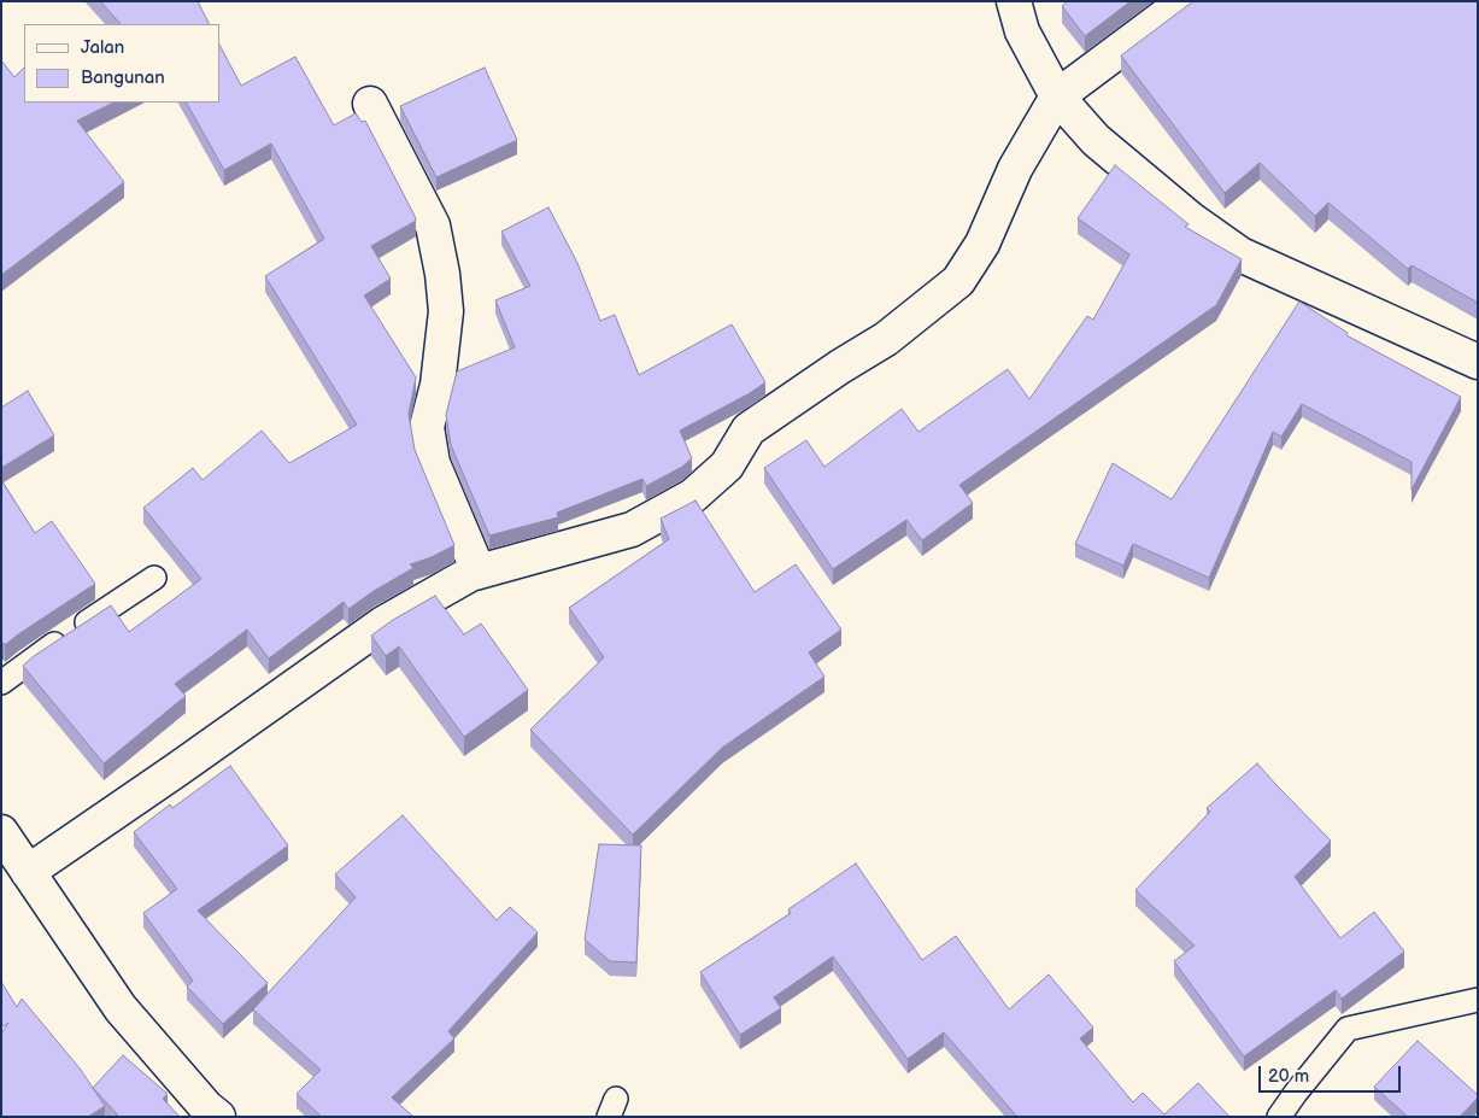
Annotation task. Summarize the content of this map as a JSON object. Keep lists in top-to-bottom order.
{
  "legend": ["Jalan", "Bangunan"],
  "scale_bar": "20 m"
}
